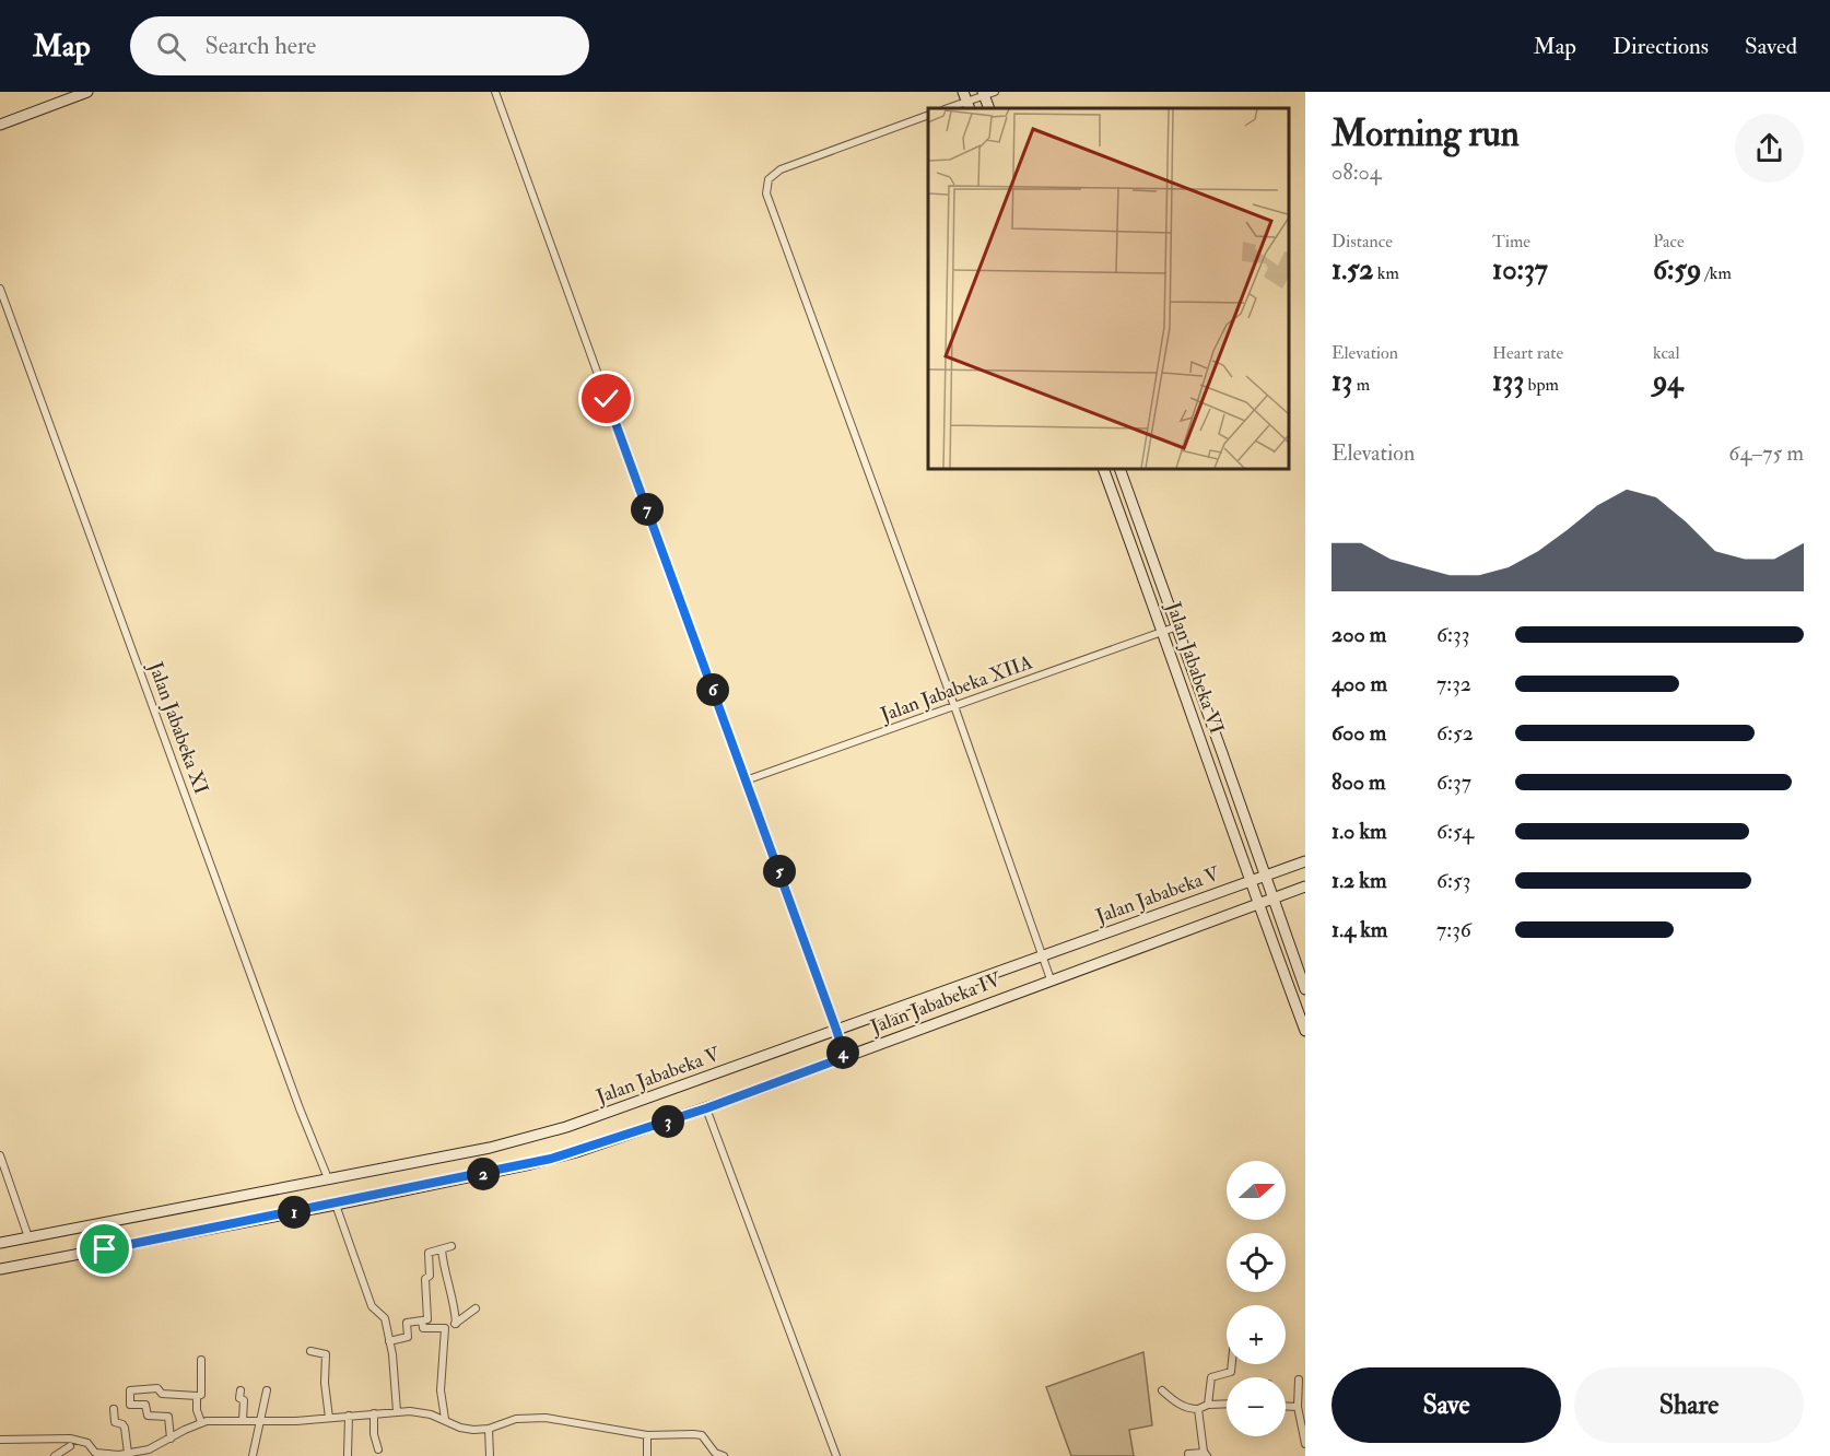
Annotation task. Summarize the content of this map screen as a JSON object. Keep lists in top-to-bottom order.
{
  "streets": {
    "street": [
      "Jalan Jababeka VI",
      "Jalan Jababeka XIIA",
      "Jalan Jababeka XI",
      "Jalan Jababeka V",
      "Jalan Jababeka IV"
    ]
  },
  "crossings": [
    ["Jalan Jababeka VI", "Jalan Jababeka XIIA"],
    ["Jalan Jababeka VI", "Jalan Jababeka V"],
    ["Jalan Jababeka VI", "Jalan Jababeka IV"],
    ["Jalan Jababeka XI", "Jalan Jababeka V"]
  ],
  "north": "right",
  "page": {
    "header": "Map",
    "search": "Search here",
    "nav": ["Map", "Directions", "Saved"],
    "heading": ["Morning run", "08:04"],
    "stats": [
      ["Distance", "1.52 km"],
      ["Time", "10:37"],
      ["Pace", "6:59 /km"],
      ["Elevation", "13 m"],
      ["Heart rate", "133 bpm"],
      ["kcal", "94"]
    ],
    "chart": ["Elevation", "64–75 m"],
    "pins": [
      "7",
      "6",
      "5",
      "4",
      "3",
      "2",
      "1"
    ],
    "list": [
      {
        "name": "200 m",
        "note": "6:33"
      },
      {
        "name": "400 m",
        "note": "7:32"
      },
      {
        "name": "600 m",
        "note": "6:52"
      },
      {
        "name": "800 m",
        "note": "6:37"
      },
      {
        "name": "1.0 km",
        "note": "6:54"
      },
      {
        "name": "1.2 km",
        "note": "6:53"
      },
      {
        "name": "1.4 km",
        "note": "7:36"
      }
    ],
    "map_buttons": ["+", "−"],
    "buttons": ["Save", "Share"]
  }
}
